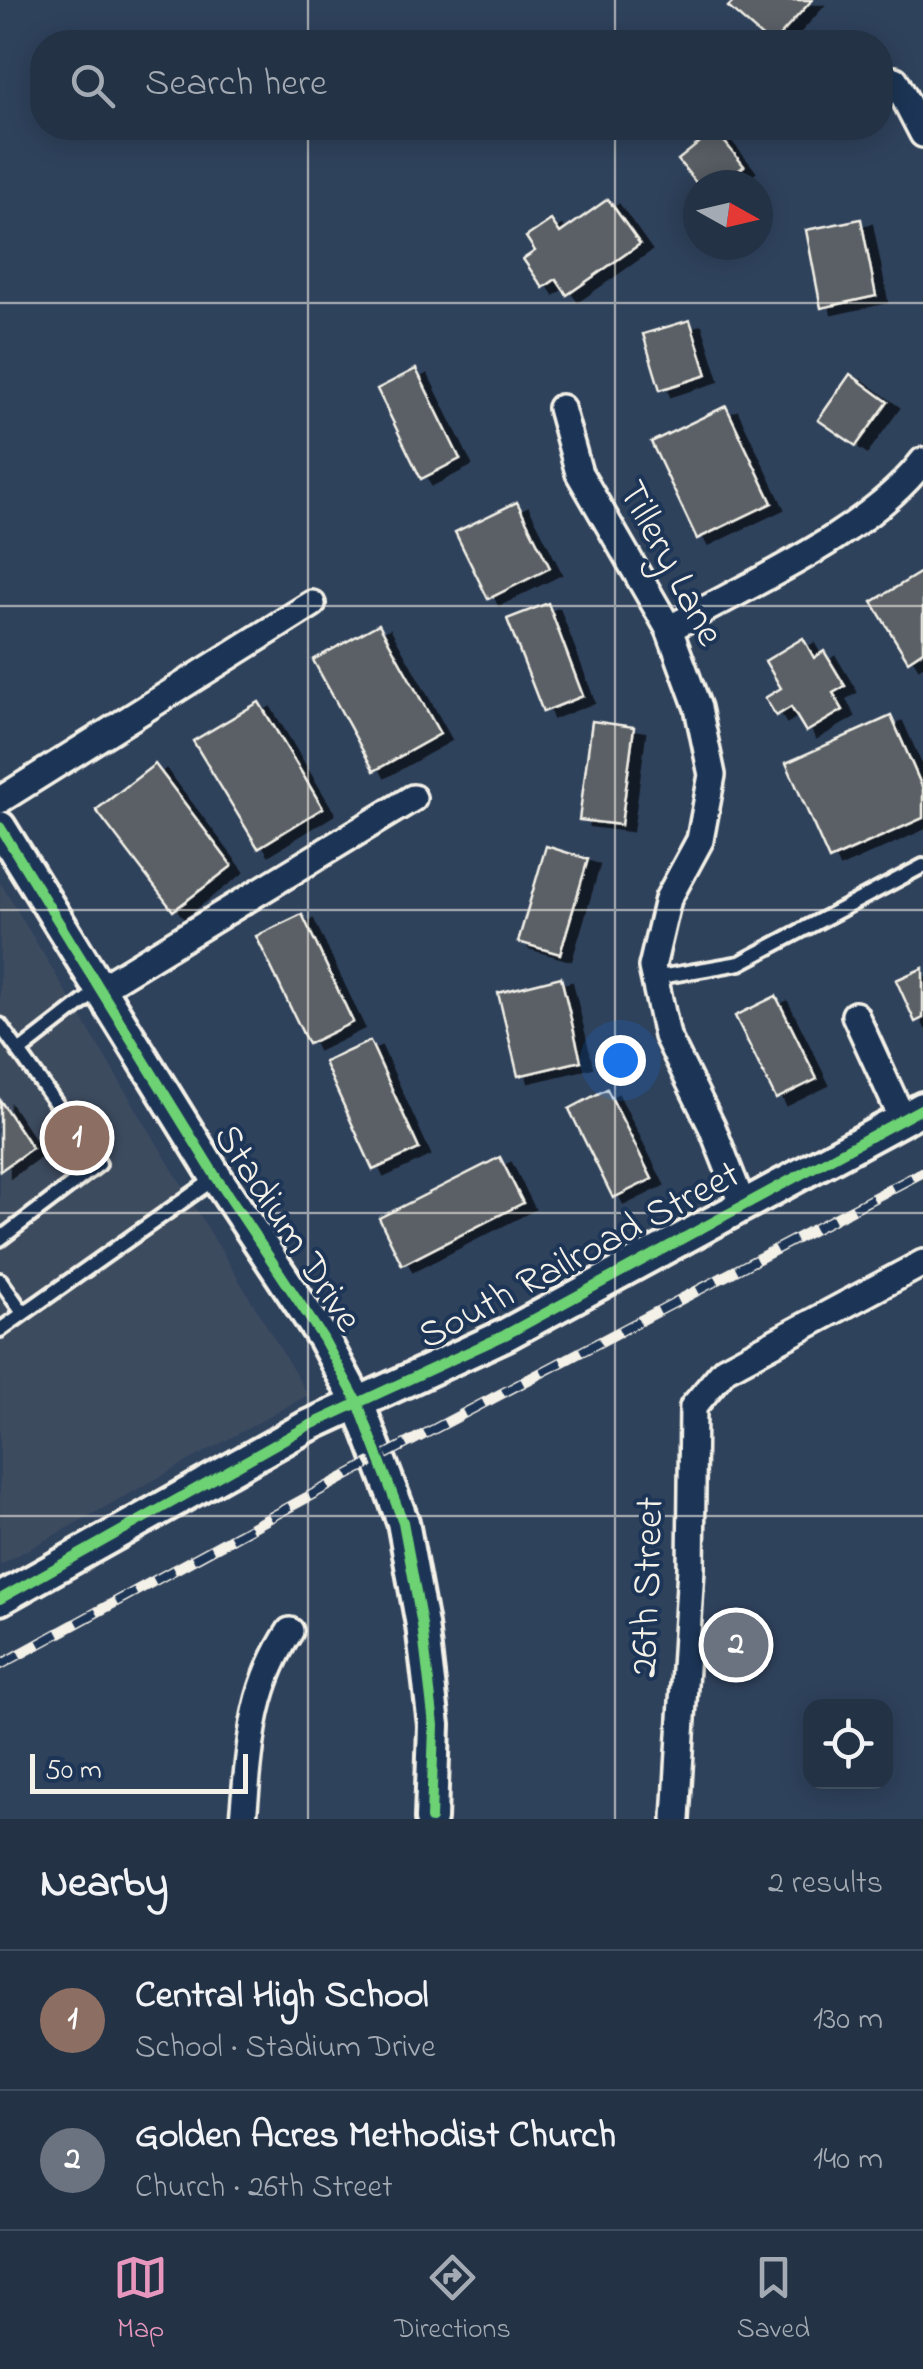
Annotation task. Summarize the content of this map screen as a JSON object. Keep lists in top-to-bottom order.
{
  "streets": {
    "street": [
      "Tillery Lane",
      "Stadium Drive",
      "South Railroad Street",
      "26th Street"
    ]
  },
  "crossings": [
    ["Tillery Lane", "South Railroad Street"],
    ["Stadium Drive", "South Railroad Street"]
  ],
  "scale_bar": "50 m",
  "north": "right",
  "page": {
    "search": "Search here",
    "pins": ["1", "2"],
    "scale": "50 m",
    "heading": ["Nearby", "2 results"],
    "list": [
      {
        "mark": "1",
        "name": "Central High School",
        "note": "School · Stadium Drive",
        "value": "130 m"
      },
      {
        "mark": "2",
        "name": "Golden Acres Methodist Church",
        "note": "Church · 26th Street",
        "value": "140 m"
      }
    ],
    "nav": ["Map", "Directions", "Saved"]
  }
}
